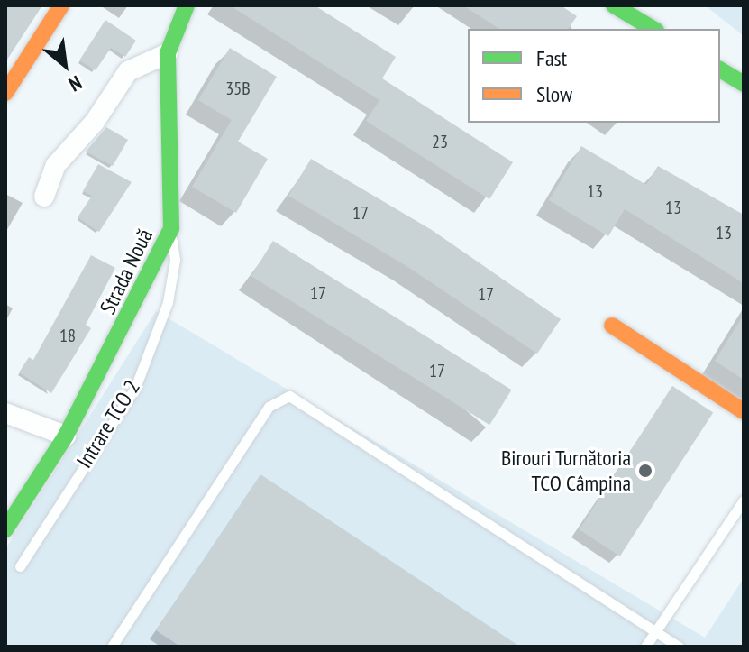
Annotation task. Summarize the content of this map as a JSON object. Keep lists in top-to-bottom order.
{
  "streets": {
    "street": ["Strada Nouă"],
    "lane": ["Intrare TCO 2"]
  },
  "crossings": [
    ["Strada Nouă", "Intrare TCO 2"]
  ],
  "places": ["Birouri Turnătoria TCO Câmpina"],
  "house_numbers": [
    "35B",
    "23",
    "13",
    "13",
    "17",
    "13",
    "17",
    "17",
    "18",
    "17"
  ],
  "legend": ["Fast", "Slow"],
  "north": "bottom right"
}
